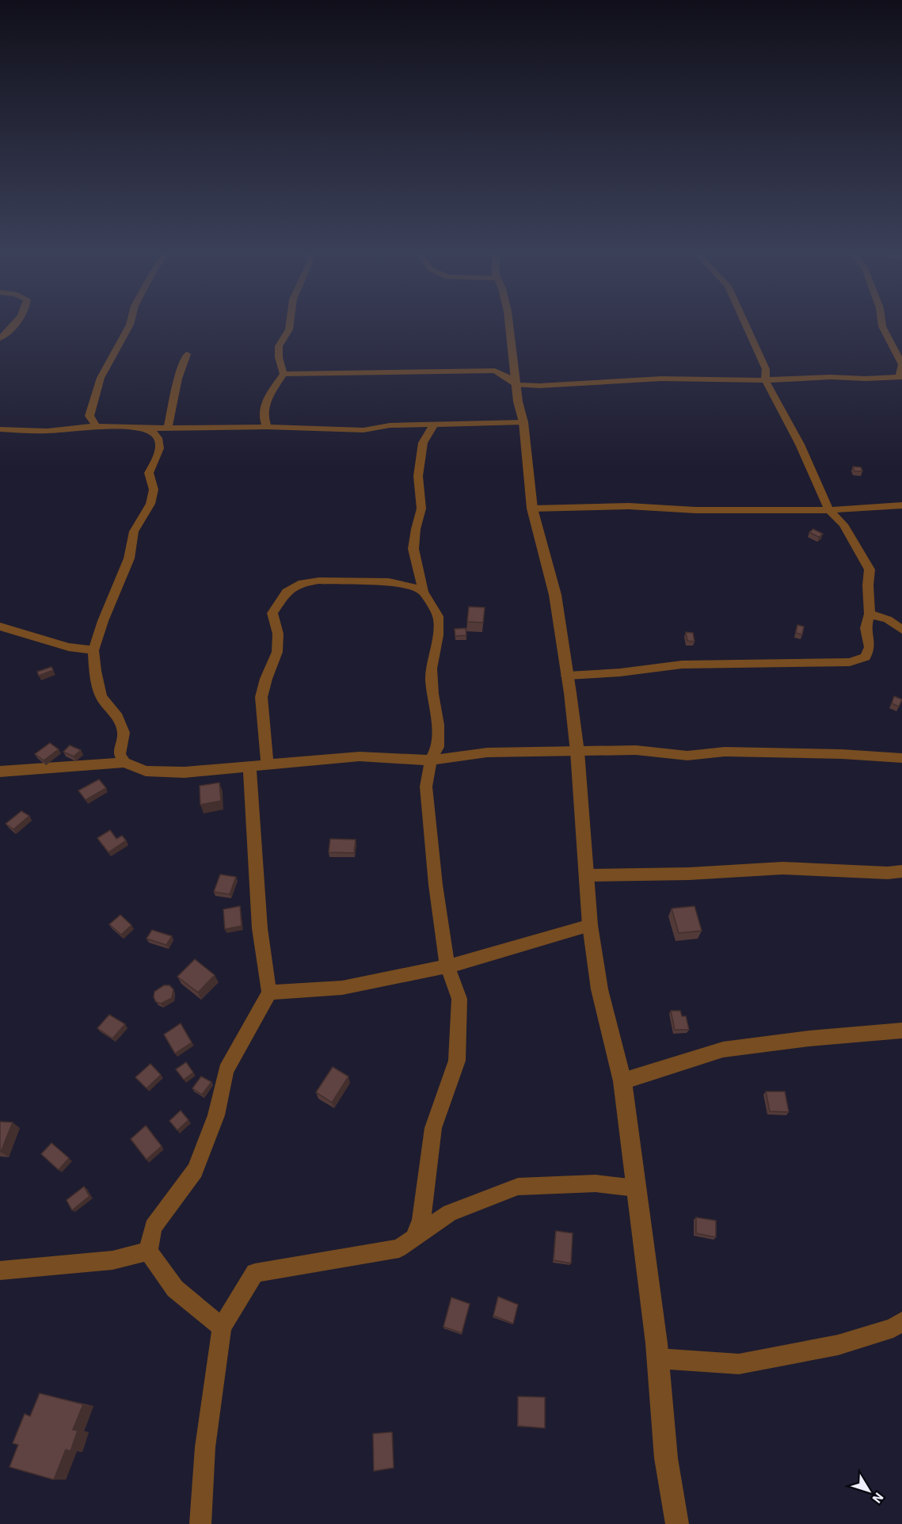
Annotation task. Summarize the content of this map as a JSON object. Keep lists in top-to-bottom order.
{
  "north": "bottom right"
}
